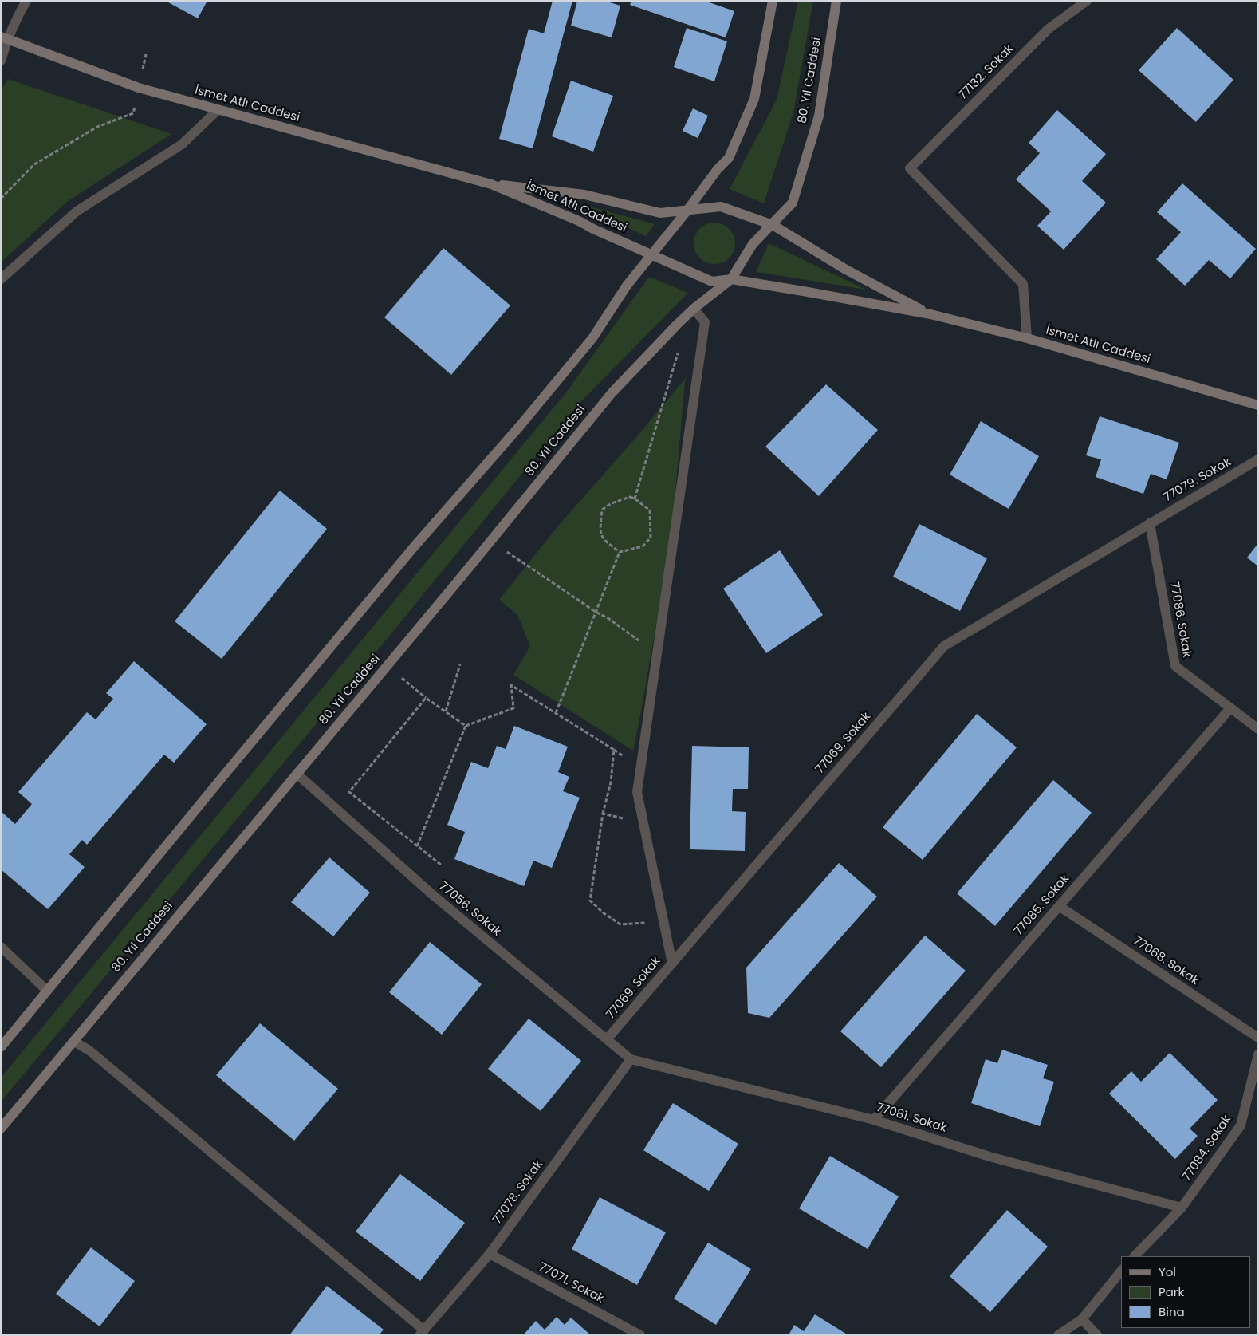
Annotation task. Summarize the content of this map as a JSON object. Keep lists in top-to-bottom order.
{
  "streets": {
    "main road": ["80. Yıl Caddesi", "İsmet Atlı Caddesi"],
    "street": [
      "77132. Sokak",
      "77079. Sokak",
      "77086. Sokak",
      "77069. Sokak",
      "77085. Sokak",
      "77056. Sokak",
      "77068. Sokak",
      "77081. Sokak",
      "77084. Sokak",
      "77078. Sokak",
      "77071. Sokak"
    ]
  },
  "crossings": [
    ["77132. Sokak", "İsmet Atlı Caddesi"],
    ["80. Yıl Caddesi", "İsmet Atlı Caddesi"],
    ["80. Yıl Caddesi", "77056. Sokak"],
    ["77079. Sokak", "77086. Sokak"],
    ["77079. Sokak", "77069. Sokak"],
    ["77086. Sokak", "77069. Sokak"],
    ["77086. Sokak", "77085. Sokak"],
    ["77069. Sokak", "77056. Sokak"],
    ["77085. Sokak", "77068. Sokak"],
    ["77085. Sokak", "77081. Sokak"],
    ["77056. Sokak", "77081. Sokak"],
    ["77056. Sokak", "77078. Sokak"],
    ["77081. Sokak", "77084. Sokak"],
    ["77081. Sokak", "77078. Sokak"],
    ["77078. Sokak", "77071. Sokak"]
  ],
  "legend": ["Yol", "Park", "Bina"]
}
